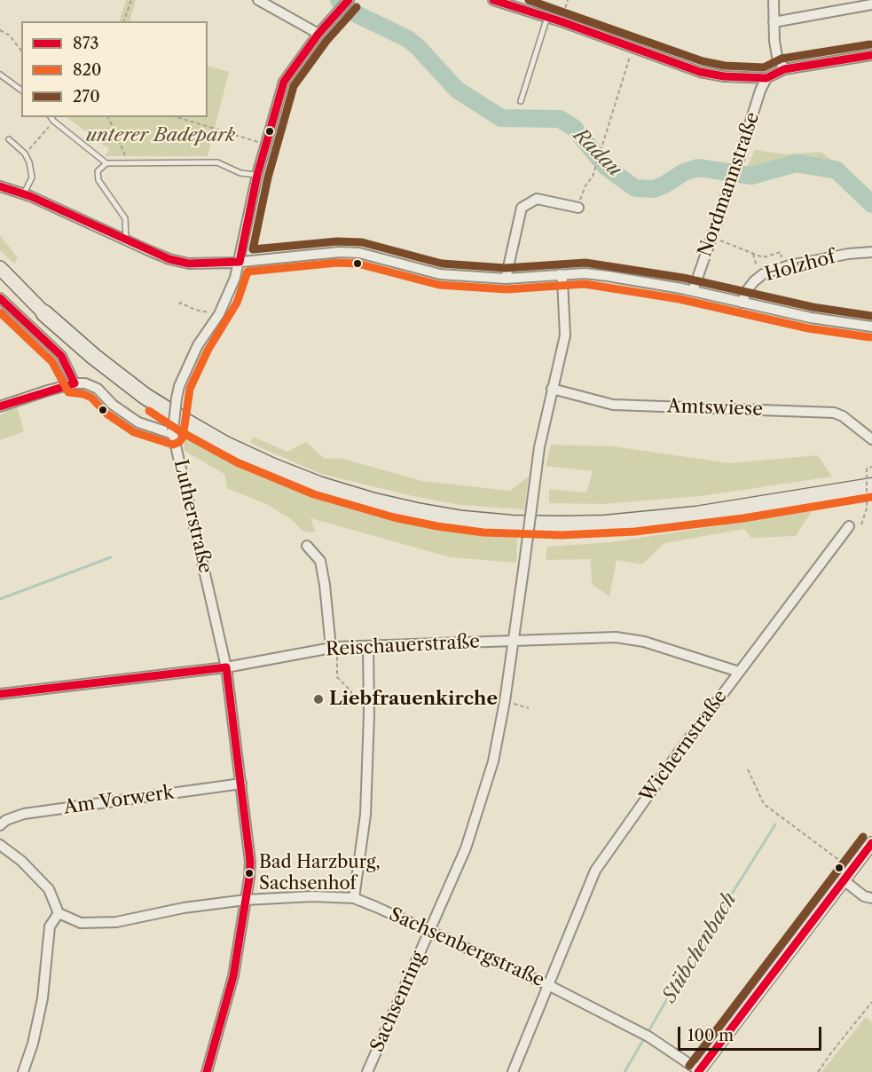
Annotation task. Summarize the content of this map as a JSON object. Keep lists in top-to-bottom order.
{
  "streets": {
    "street": [
      "Nordmannstraße",
      "Holzhof",
      "Amtswiese",
      "Lutherstraße",
      "Reischauerstraße",
      "Wichernstraße",
      "Am Vorwerk",
      "Sachsenbergstraße",
      "Sachsenring"
    ]
  },
  "crossings": [
    ["Amtswiese", "Sachsenring"],
    ["Lutherstraße", "Reischauerstraße"],
    ["Lutherstraße", "Am Vorwerk"],
    ["Lutherstraße", "Sachsenbergstraße"],
    ["Reischauerstraße", "Wichernstraße"],
    ["Reischauerstraße", "Sachsenring"],
    ["Wichernstraße", "Sachsenbergstraße"],
    ["Sachsenbergstraße", "Sachsenring"]
  ],
  "water": ["Radau", "Stübchenbach"],
  "parks": ["unterer Badepark"],
  "places": ["Liebfrauenkirche", "Bad Harzburg, Sachsenhof"],
  "lines": ["transit line 873", "transit line 270", "transit line 820"],
  "legend": ["873", "820", "270"],
  "scale_bar": "100 m"
}
